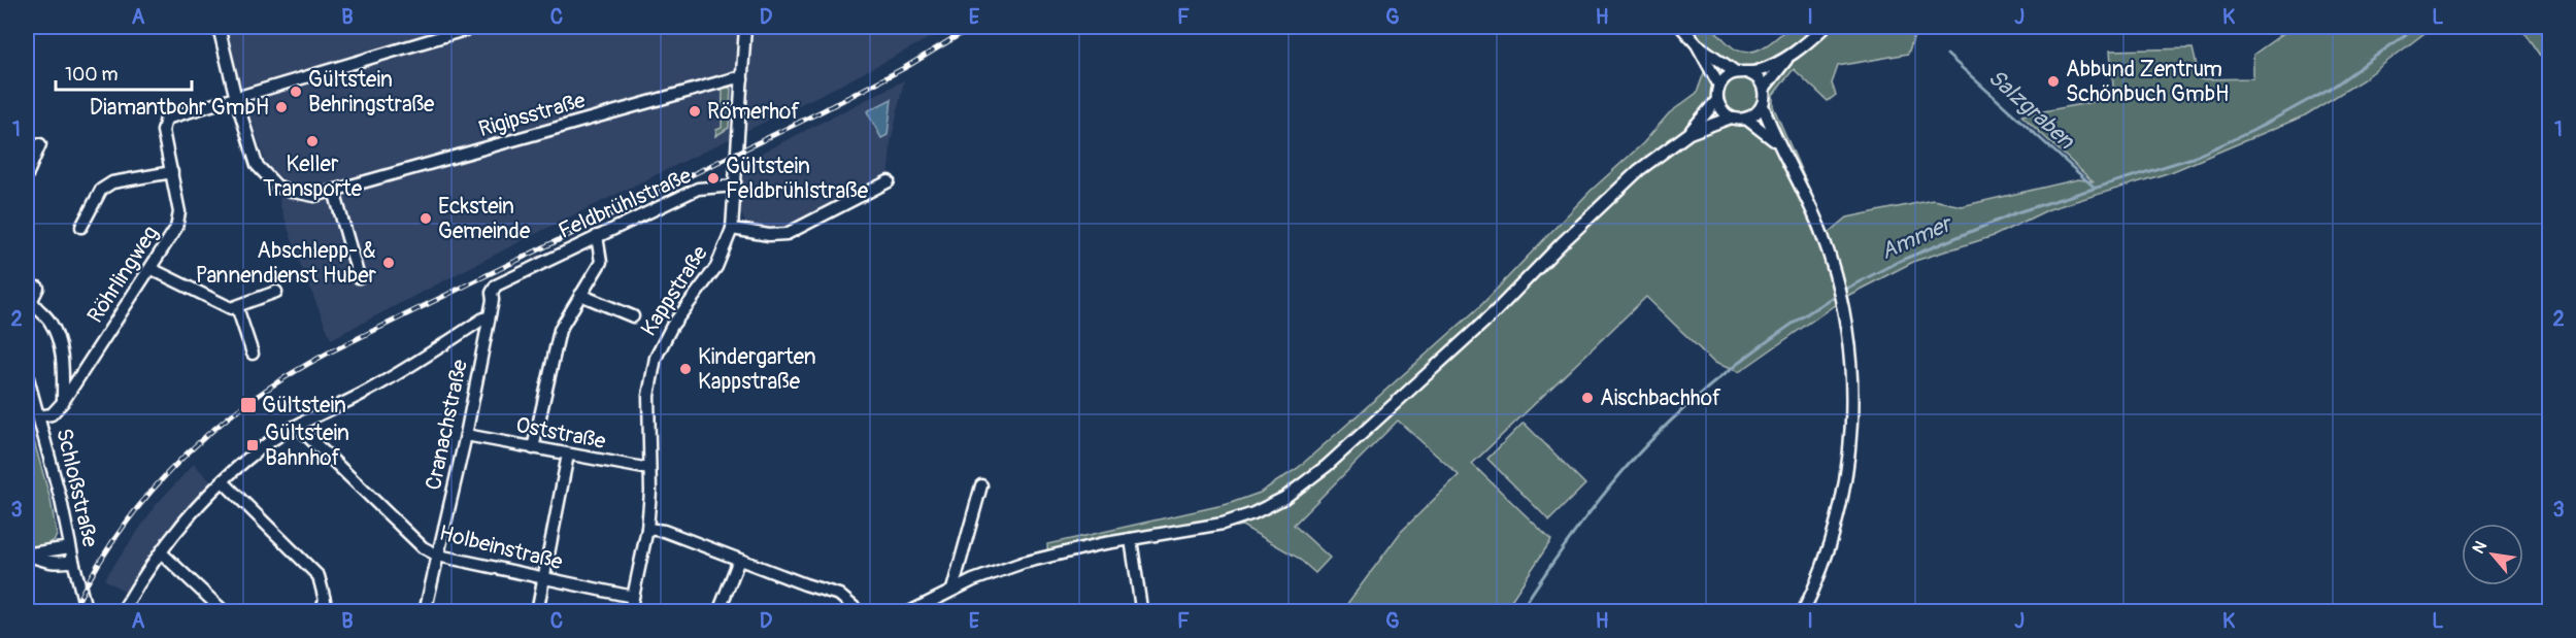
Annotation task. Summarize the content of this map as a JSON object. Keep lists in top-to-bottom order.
{
  "streets": {
    "street": [
      "Rigipsstraße",
      "Feldbrühlstraße",
      "Röhrlingweg",
      "Kappstraße",
      "Cranachstraße",
      "Oststraße",
      "Schloßstraße",
      "Holbeinstraße"
    ]
  },
  "crossings": [
    ["Rigipsstraße", "Röhrlingweg"],
    ["Rigipsstraße", "Kappstraße"],
    ["Feldbrühlstraße", "Kappstraße"],
    ["Feldbrühlstraße", "Cranachstraße"],
    ["Röhrlingweg", "Schloßstraße"],
    ["Kappstraße", "Oststraße"],
    ["Kappstraße", "Holbeinstraße"],
    ["Cranachstraße", "Oststraße"],
    ["Cranachstraße", "Holbeinstraße"]
  ],
  "water": ["Salzgraben", "Ammer"],
  "places": {
    "other": [
      "Abbund Zentrum Schönbuch GmbH",
      "Gültstein Behringstraße",
      "Diamantbohr GmbH",
      "Römerhof",
      "Keller Transporte",
      "Gültstein Feldbrühlstraße",
      "Eckstein Gemeinde",
      "Abschlepp- & Pannendienst Huber",
      "Kindergarten Kappstraße",
      "Aischbachhof"
    ],
    "transit": ["Gültstein", "Gültstein Bahnhof"]
  },
  "scale_bar": "100 m",
  "north": "top left",
  "grid": {
    "columns": [
      "A",
      "B",
      "C",
      "D",
      "E",
      "F",
      "G",
      "H",
      "I",
      "J",
      "K",
      "L"
    ],
    "rows": ["1", "2", "3"]
  }
}
